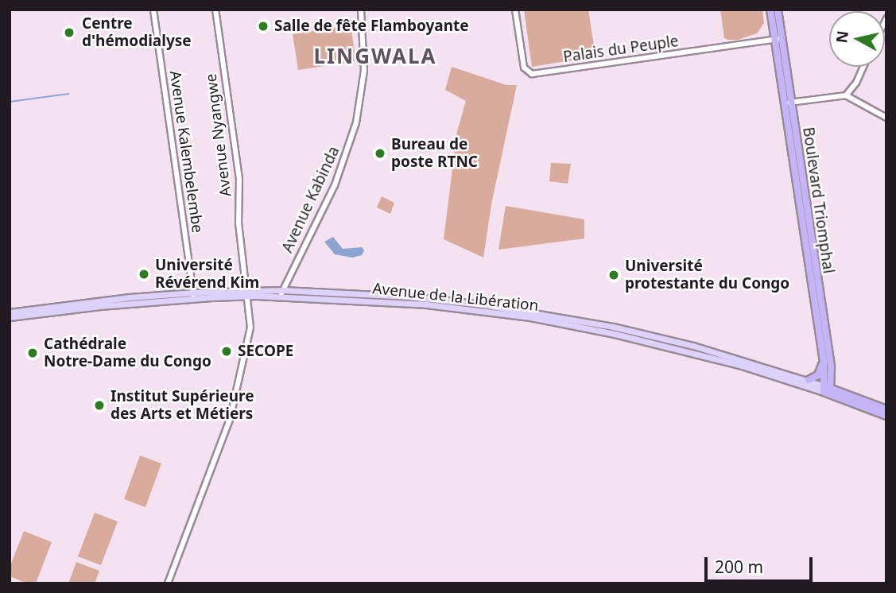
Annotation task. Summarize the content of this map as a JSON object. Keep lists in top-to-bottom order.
{
  "streets": {
    "highway": ["Boulevard Triomphal", "Avenue de la Libération"],
    "street": [
      "Palais du Peuple",
      "Avenue Nyangwe",
      "Avenue Kalembelembe",
      "Avenue Kabinda"
    ]
  },
  "crossings": [
    ["Palais du Peuple", "Boulevard Triomphal"],
    ["Avenue Nyangwe", "Avenue de la Libération"],
    ["Avenue Kalembelembe", "Avenue de la Libération"],
    ["Avenue Kabinda", "Avenue de la Libération"],
    ["Boulevard Triomphal", "Avenue de la Libération"]
  ],
  "districts": ["LINGWALA"],
  "places": [
    "Salle de fête Flamboyante",
    "Centre d'hémodialyse",
    "Bureau de poste RTNC",
    "Université Révérend Kim",
    "Université protestante du Congo",
    "SECOPE",
    "Cathédrale Notre-Dame du Congo",
    "Institut Supérieure des Arts et Métiers"
  ],
  "scale_bar": "200 m",
  "north": "left"
}
